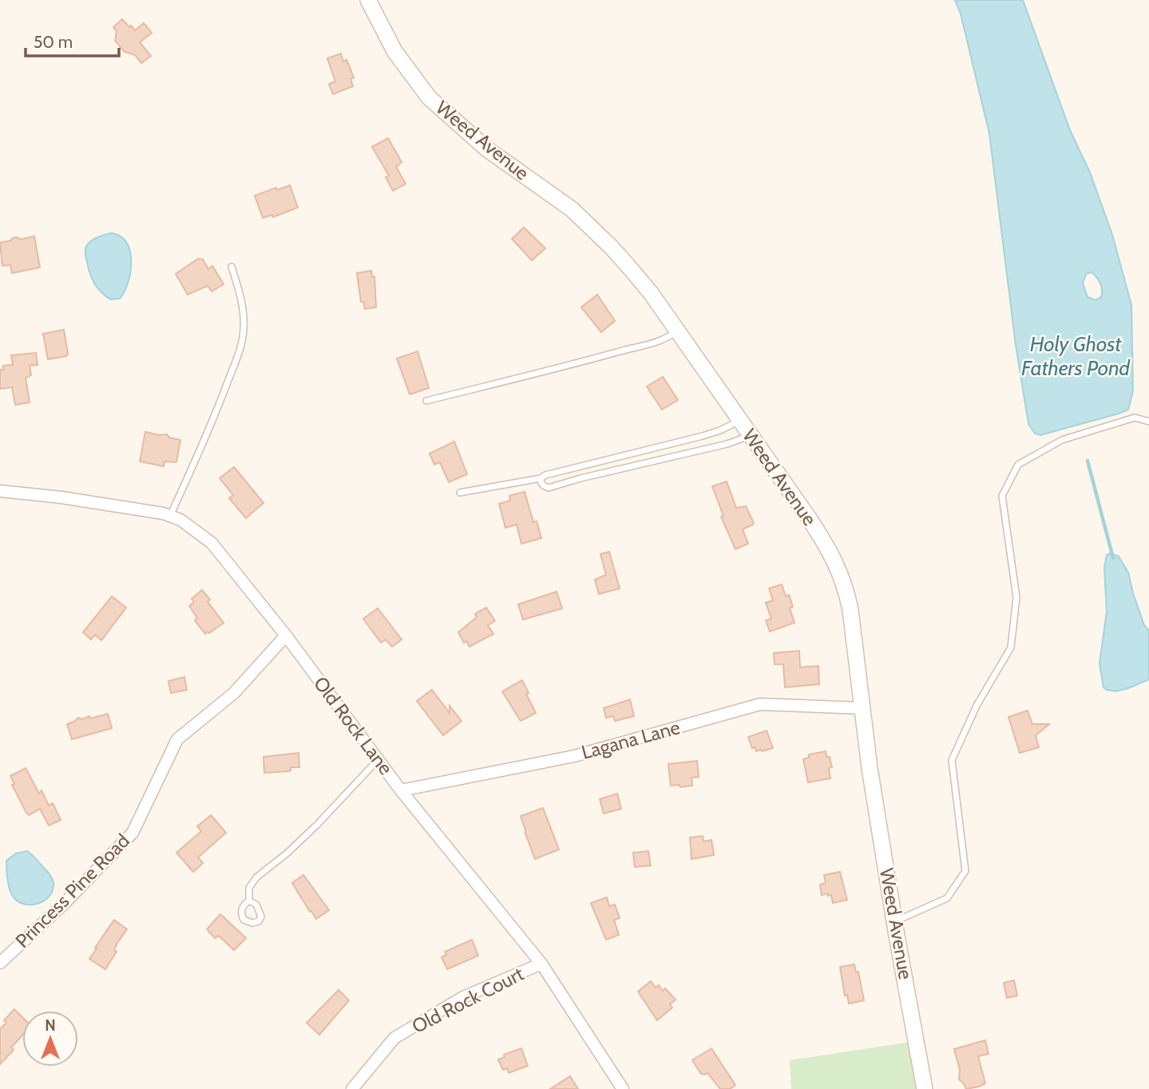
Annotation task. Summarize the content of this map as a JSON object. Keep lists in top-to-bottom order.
{
  "streets": {
    "main road": ["Weed Avenue"],
    "street": [
      "Old Rock Lane",
      "Lagana Lane",
      "Princess Pine Road",
      "Old Rock Court"
    ]
  },
  "crossings": [
    ["Weed Avenue", "Lagana Lane"],
    ["Old Rock Lane", "Lagana Lane"],
    ["Old Rock Lane", "Princess Pine Road"],
    ["Old Rock Lane", "Old Rock Court"]
  ],
  "water": ["Holy Ghost Fathers Pond"],
  "scale_bar": "50 m",
  "north": "top"
}
